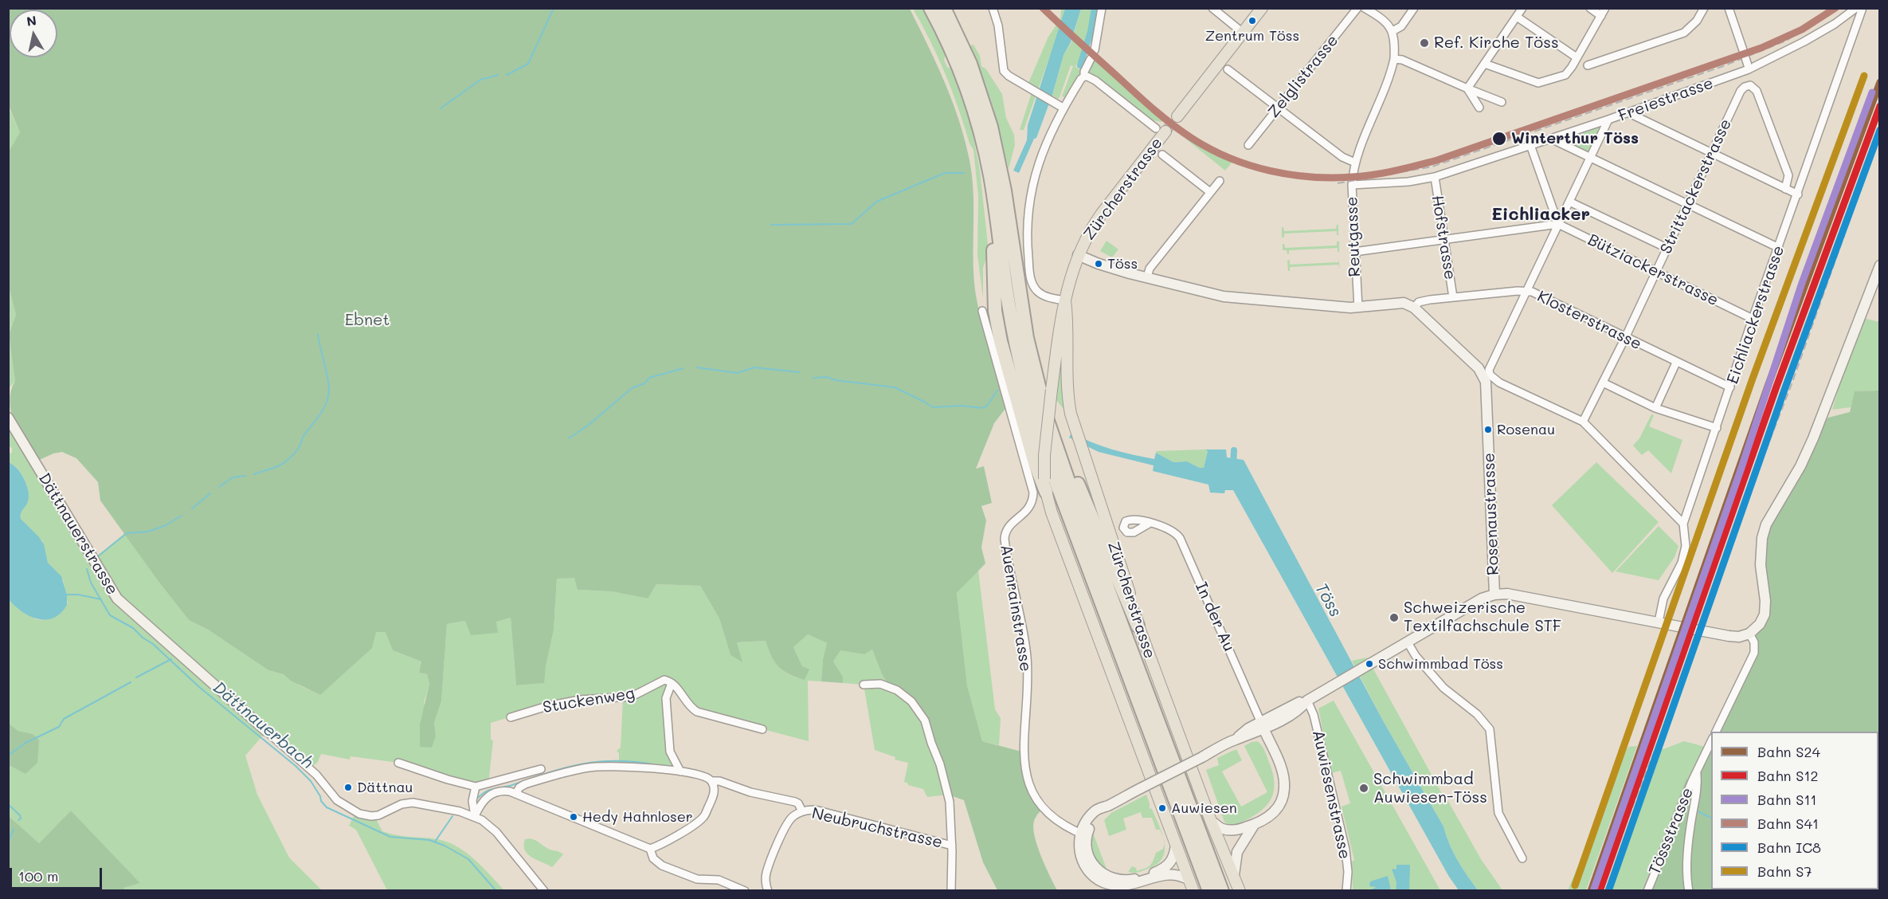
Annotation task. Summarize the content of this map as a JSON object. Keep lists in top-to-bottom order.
{
  "streets": {
    "main road": [
      "Zürcherstrasse",
      "Klosterstrasse",
      "Rosenaustrasse",
      "Dättnauerstrasse"
    ],
    "street": [
      "Zelglistrasse",
      "Freiestrasse",
      "Strittackerstrasse",
      "Reutgasse",
      "Hofstrasse",
      "Bütziackerstrasse",
      "Eichliackerstrasse",
      "Auenrainstrasse",
      "In der Au",
      "Stuckenweg",
      "Auwiesenstrasse",
      "Neubruchstrasse",
      "Tössstrasse"
    ]
  },
  "crossings": [
    ["Freiestrasse", "Reutgasse"],
    ["Freiestrasse", "Hofstrasse"],
    ["Freiestrasse", "Rosenaustrasse"],
    ["Strittackerstrasse", "Bütziackerstrasse"],
    ["Strittackerstrasse", "Klosterstrasse"],
    ["Zürcherstrasse", "Klosterstrasse"],
    ["Reutgasse", "Klosterstrasse"],
    ["Hofstrasse", "Klosterstrasse"],
    ["Bütziackerstrasse", "Eichliackerstrasse"],
    ["Bütziackerstrasse", "Rosenaustrasse"],
    ["Eichliackerstrasse", "Klosterstrasse"],
    ["Klosterstrasse", "Rosenaustrasse"]
  ],
  "districts": ["Eichliacker"],
  "water": ["Töss", "Dättnauerbach"],
  "parks": ["Ebnet"],
  "places": [
    "Zentrum Töss",
    "Ref. Kirche Töss",
    "Winterthur Töss",
    "Töss",
    "Rosenau",
    "Schweizerische Textilfachschule STF",
    "Schwimmbad Töss",
    "Dättnau",
    "Schwimmbad Auwiesen-Töss",
    "Auwiesen",
    "Hedy Hahnloser"
  ],
  "lines": [
    "rail line S41",
    "rail line S7",
    "rail line S24",
    "rail line S11",
    "rail line S12",
    "rail line IC8"
  ],
  "legend": [
    "Bahn S24",
    "Bahn S12",
    "Bahn S11",
    "Bahn S41",
    "Bahn IC8",
    "Bahn S7"
  ],
  "scale_bar": "100 m",
  "north": "top"
}
